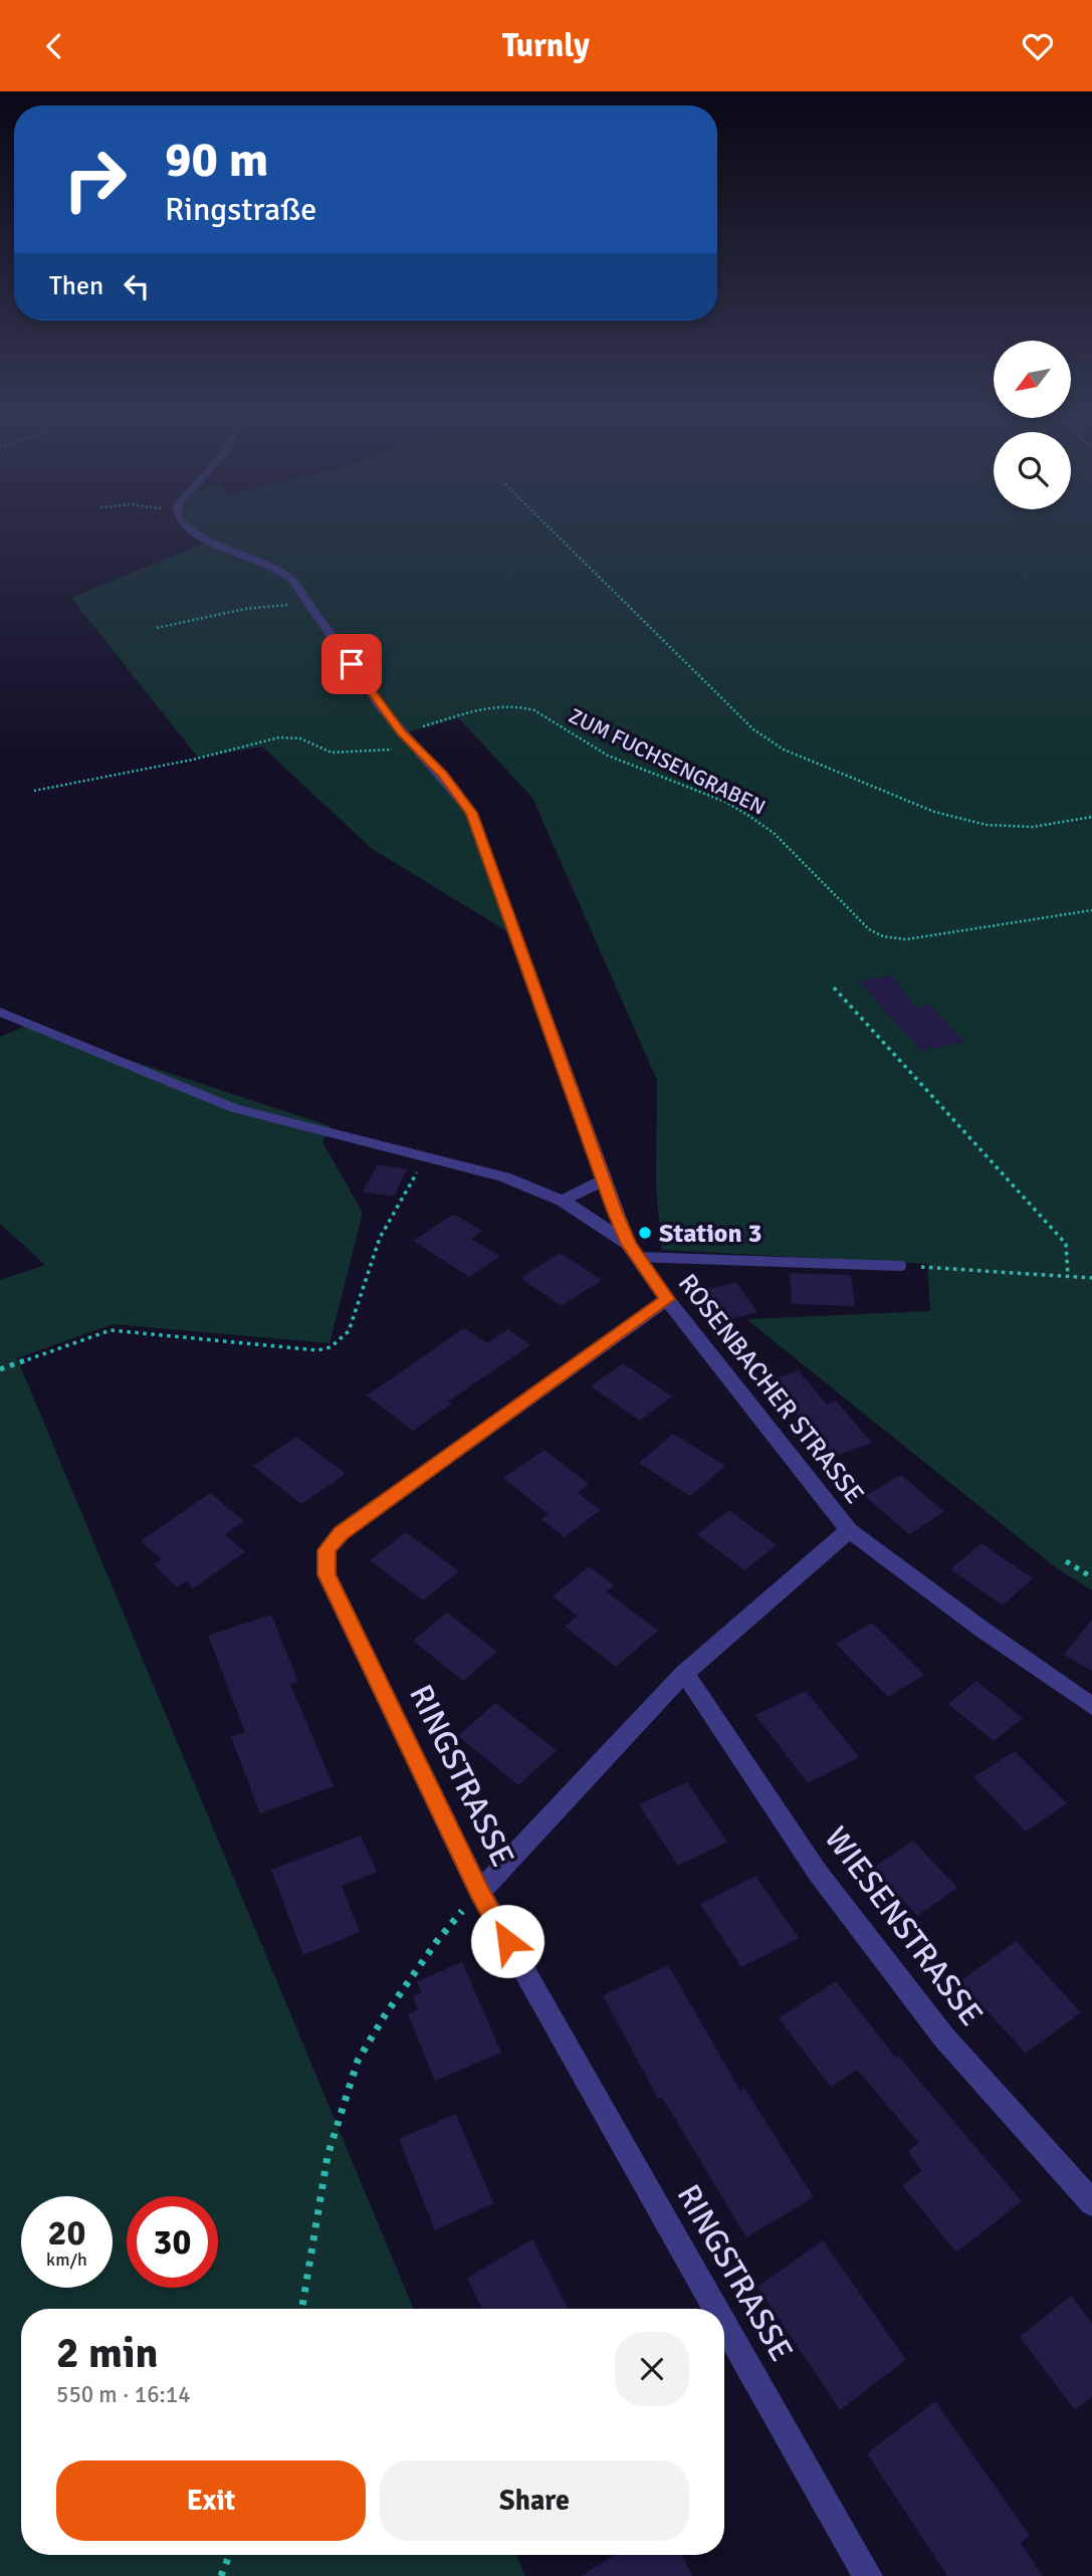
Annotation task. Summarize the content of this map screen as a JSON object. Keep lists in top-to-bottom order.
{
  "streets": {
    "street": ["ROSENBACHER STRASSE", "RINGSTRASSE", "WIESENSTRASSE"],
    "path": ["ZUM FUCHSENGRABEN"]
  },
  "crossings": [
    ["ROSENBACHER STRASSE", "RINGSTRASSE"]
  ],
  "places": ["Station 3"],
  "north": "bottom left",
  "page": {
    "header": "Turnly",
    "turn": ["90 m", "Ringstraße"],
    "then": "Then",
    "speed": "20 km/h",
    "limit": "30",
    "heading": ["2 min", "550 m · 16:14"],
    "buttons": ["Exit", "Share"]
  }
}
